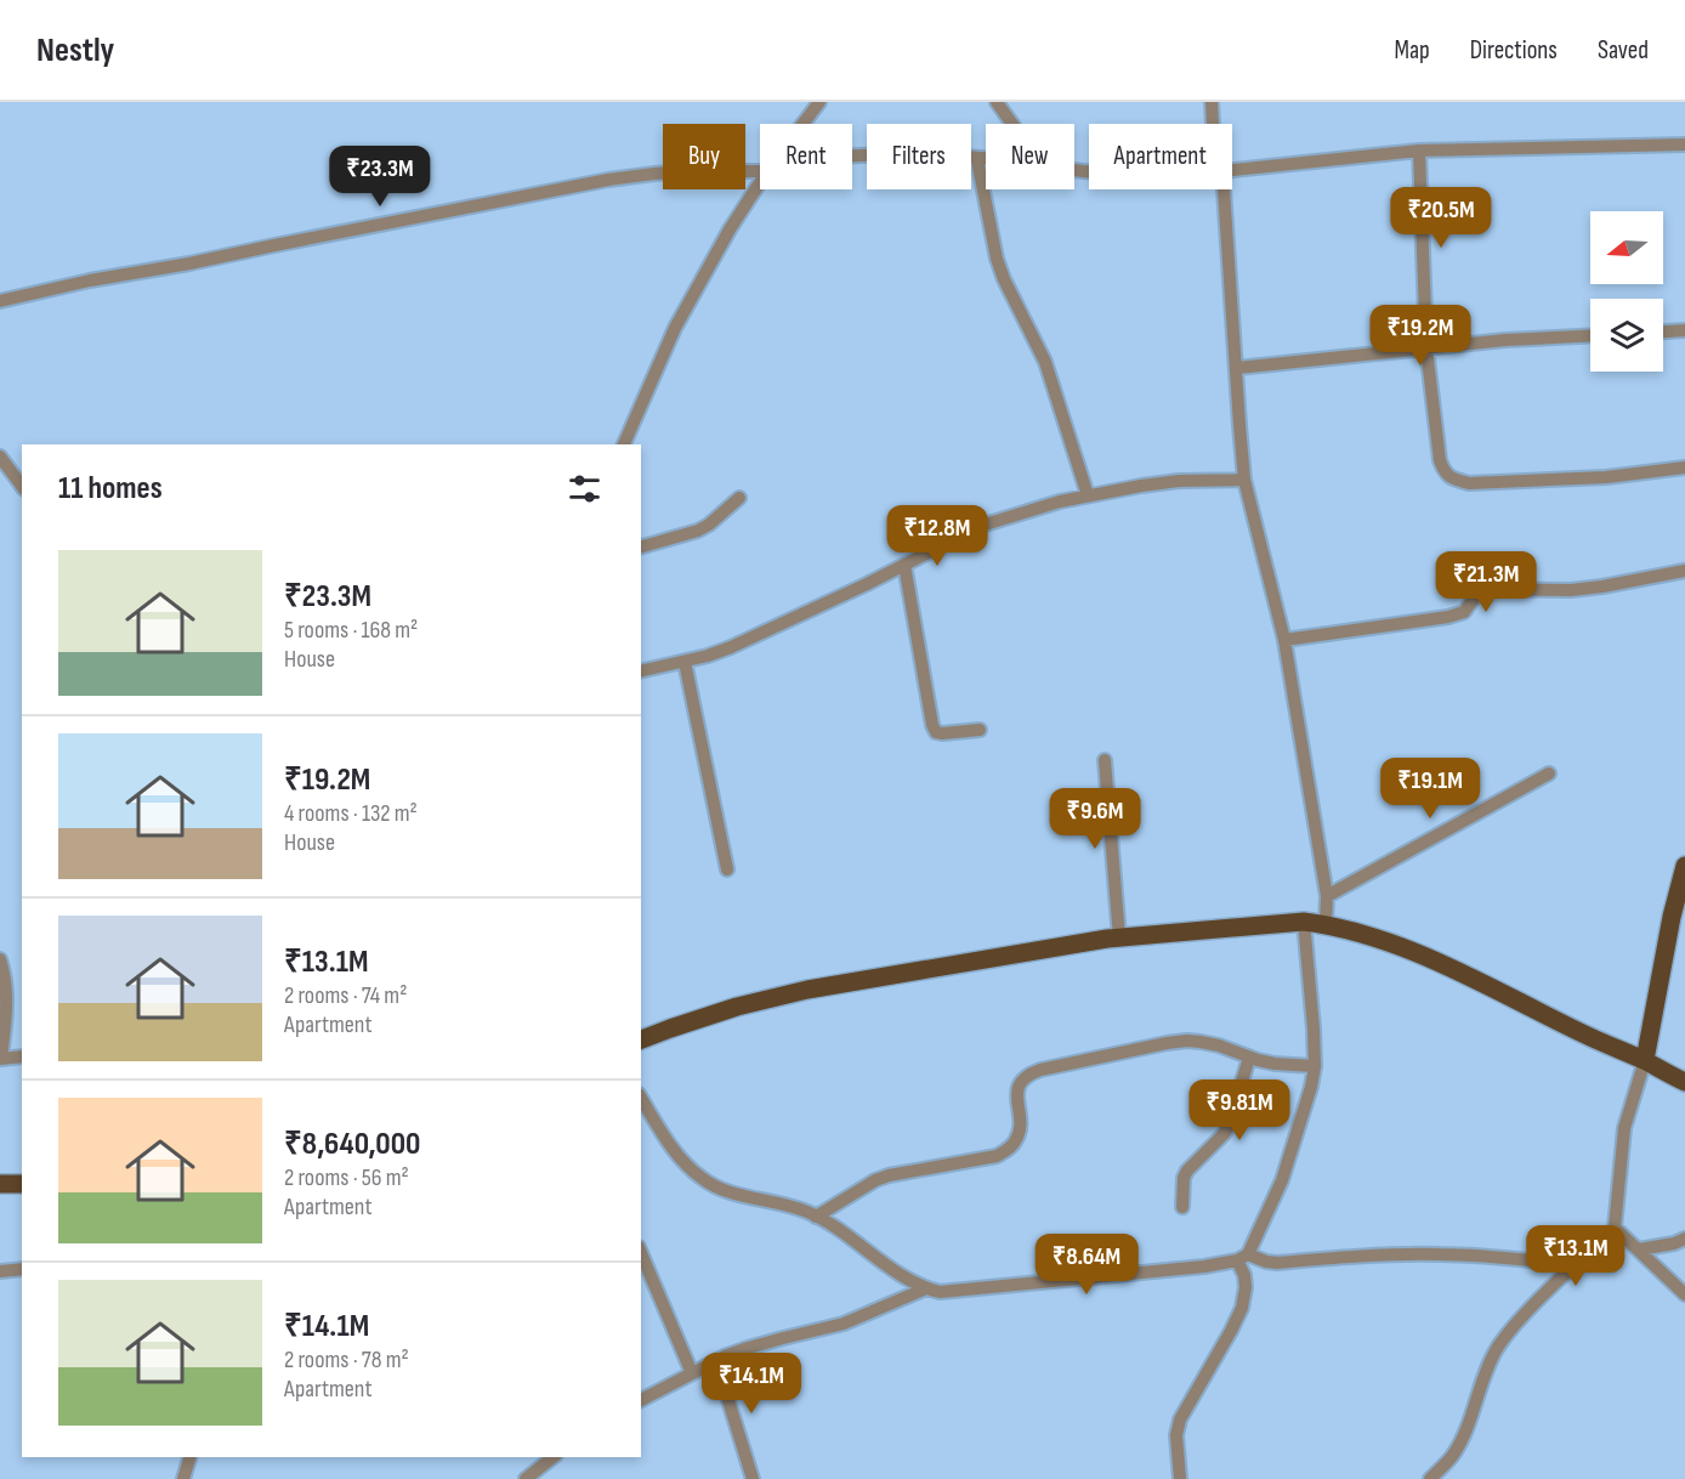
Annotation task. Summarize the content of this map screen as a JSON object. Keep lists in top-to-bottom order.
{
  "north": "left",
  "page": {
    "header": "Nestly",
    "nav": ["Map", "Directions", "Saved"],
    "chip": [
      "Buy",
      "Rent",
      "Filters",
      "New",
      "Apartment"
    ],
    "price": [
      "₹23.3M",
      "₹20.5M",
      "₹19.2M",
      "₹12.8M",
      "₹21.3M",
      "₹19.1M",
      "₹9.6M",
      "₹9.81M",
      "₹13.1M",
      "₹8.64M",
      "₹14.1M"
    ],
    "heading": "11 homes",
    "list": [
      {
        "name": "₹23.3M",
        "note": "5 rooms · 168 m² · House"
      },
      {
        "name": "₹19.2M",
        "note": "4 rooms · 132 m² · House"
      },
      {
        "name": "₹13.1M",
        "note": "2 rooms · 74 m² · Apartment"
      },
      {
        "name": "₹8,640,000",
        "note": "2 rooms · 56 m² · Apartment"
      },
      {
        "name": "₹14.1M",
        "note": "2 rooms · 78 m² · Apartment"
      }
    ]
  }
}
